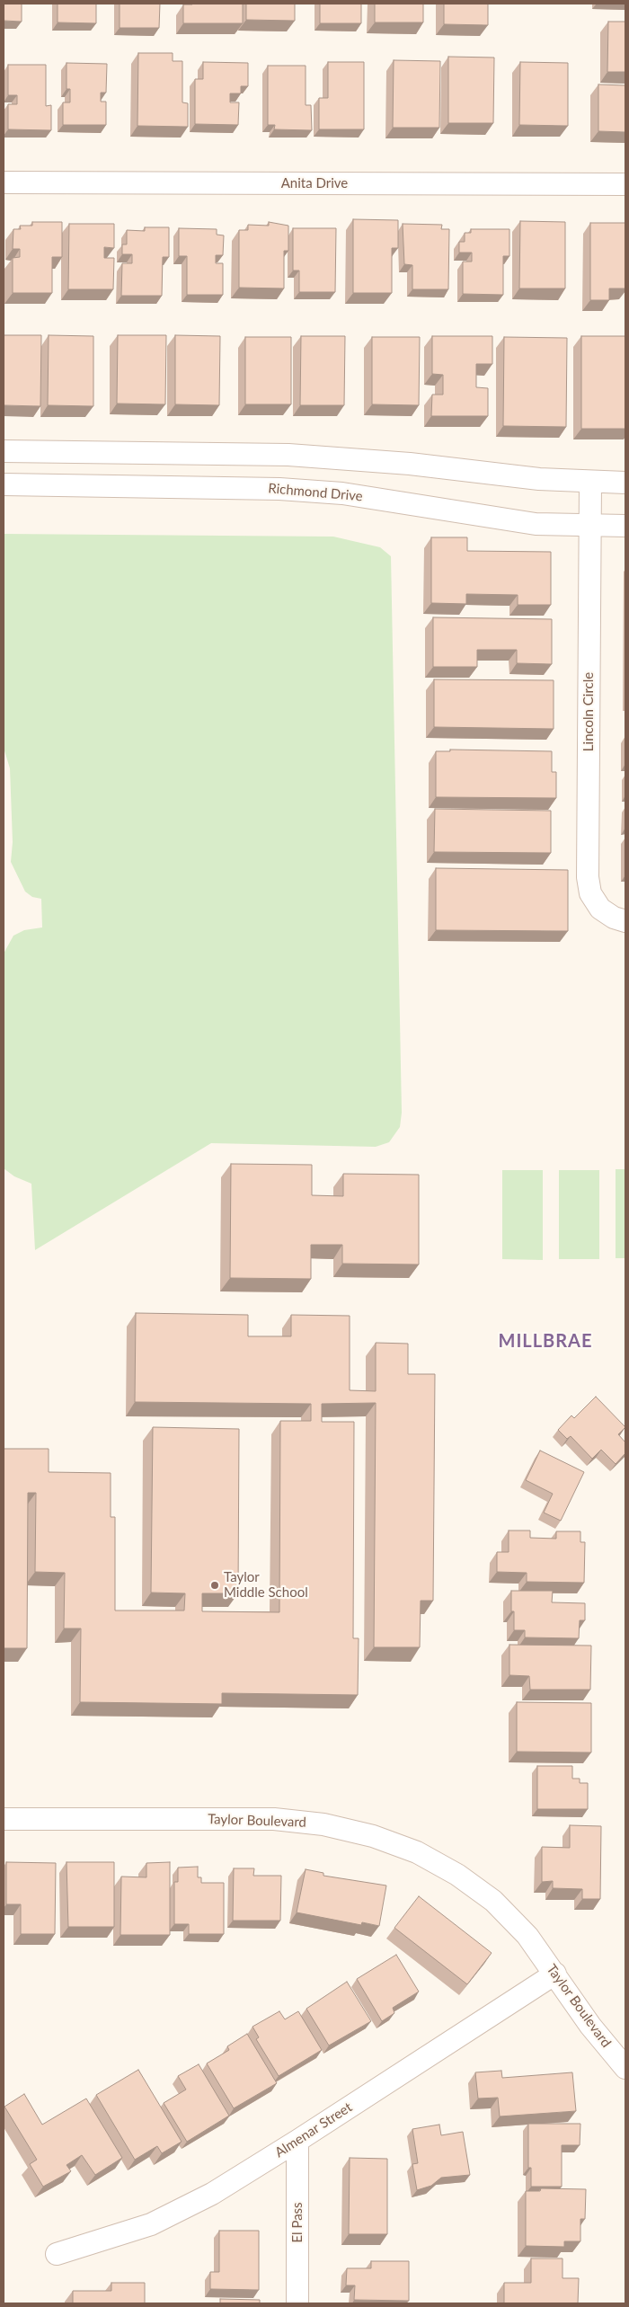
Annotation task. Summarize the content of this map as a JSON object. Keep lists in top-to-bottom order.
{
  "streets": {
    "street": [
      "Anita Drive",
      "Richmond Drive",
      "Lincoln Circle",
      "Taylor Boulevard",
      "Almenar Street",
      "El Pass"
    ]
  },
  "crossings": [
    ["Richmond Drive", "Lincoln Circle"],
    ["Taylor Boulevard", "Almenar Street"],
    ["Almenar Street", "El Pass"]
  ],
  "districts": ["MILLBRAE"],
  "places": ["Taylor Middle School"]
}
